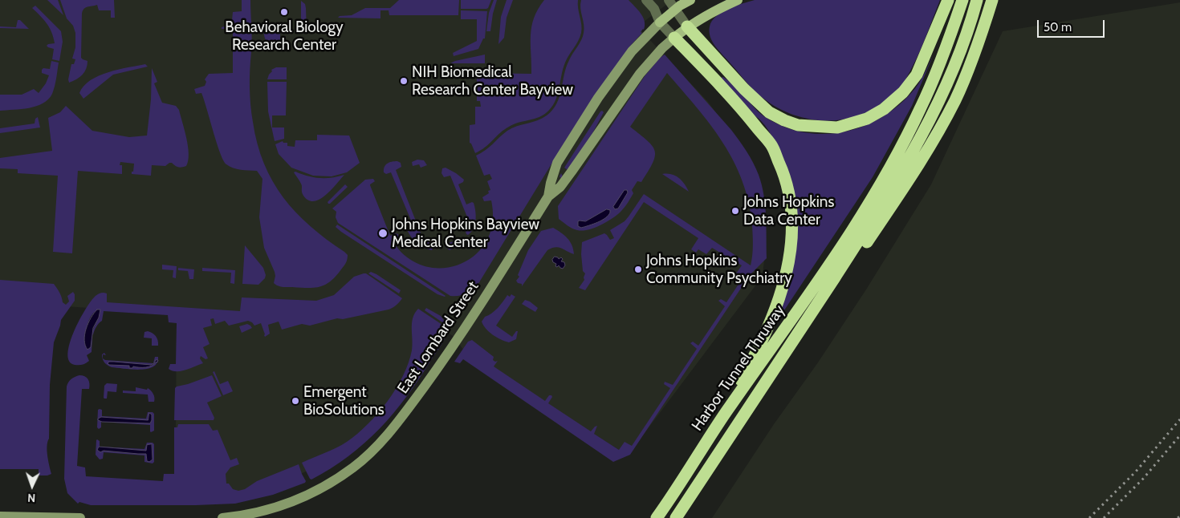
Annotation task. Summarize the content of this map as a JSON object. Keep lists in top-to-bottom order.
{
  "streets": {
    "highway": ["Harbor Tunnel Thruway"],
    "main road": ["East Lombard Street"]
  },
  "places": [
    "Behavioral Biology Research Center",
    "NIH Biomedical Research Center Bayview",
    "Johns Hopkins Data Center",
    "Johns Hopkins Bayview Medical Center",
    "Johns Hopkins Community Psychiatry",
    "Emergent BioSolutions"
  ],
  "scale_bar": "50 m",
  "north": "bottom"
}
